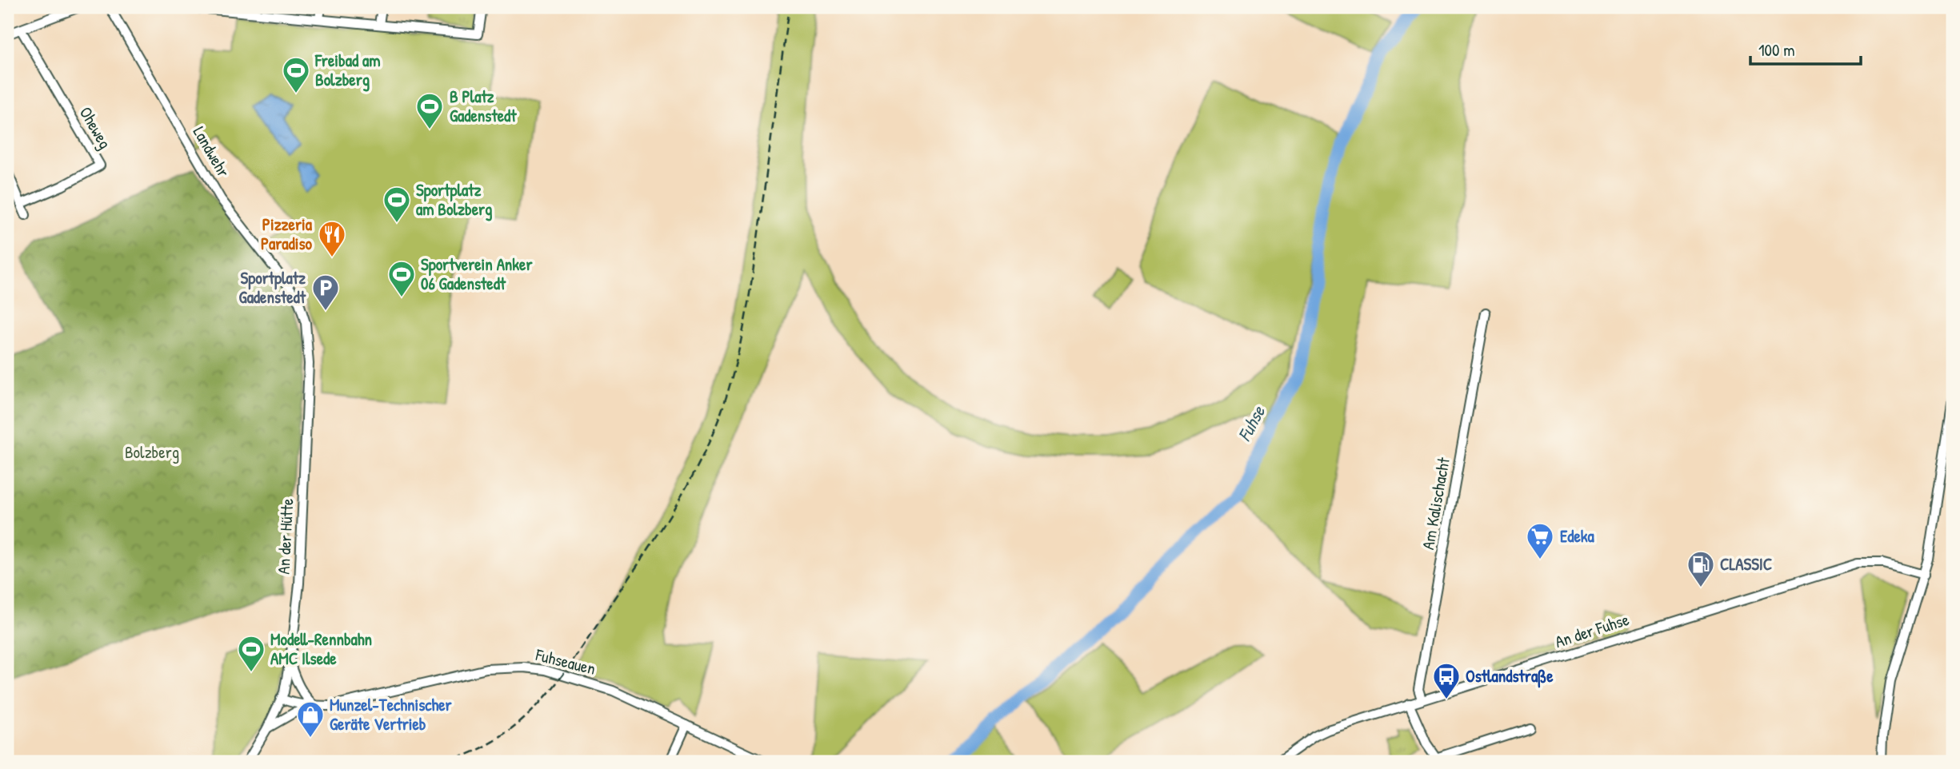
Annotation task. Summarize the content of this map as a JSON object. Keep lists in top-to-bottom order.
{
  "streets": {
    "street": [
      "Oheweg",
      "Landwehr",
      "Am Kalischacht",
      "An der Hütte",
      "An der Fuhse",
      "Fuhseauen"
    ]
  },
  "crossings": [
    ["Landwehr", "An der Hütte"],
    ["Am Kalischacht", "An der Fuhse"],
    ["An der Hütte", "Fuhseauen"]
  ],
  "water": ["Fuhse"],
  "parks": ["Bolzberg"],
  "places": {
    "sports": [
      "Freibad am Bolzberg",
      "B Platz Gadenstedt",
      "Sportplatz am Bolzberg",
      "Sportverein Anker 06 Gadenstedt",
      "Modell-Rennbahn AMC Ilsede"
    ],
    "restaurant": ["Pizzeria Paradiso"],
    "parking": ["Sportplatz Gadenstedt"],
    "supermarket": ["Edeka"],
    "fuel station": ["CLASSIC"],
    "bus stop": ["Ostlandstraße"],
    "shop": ["Munzel-Technischer Geräte Vertrieb"]
  },
  "scale_bar": "100 m"
}
